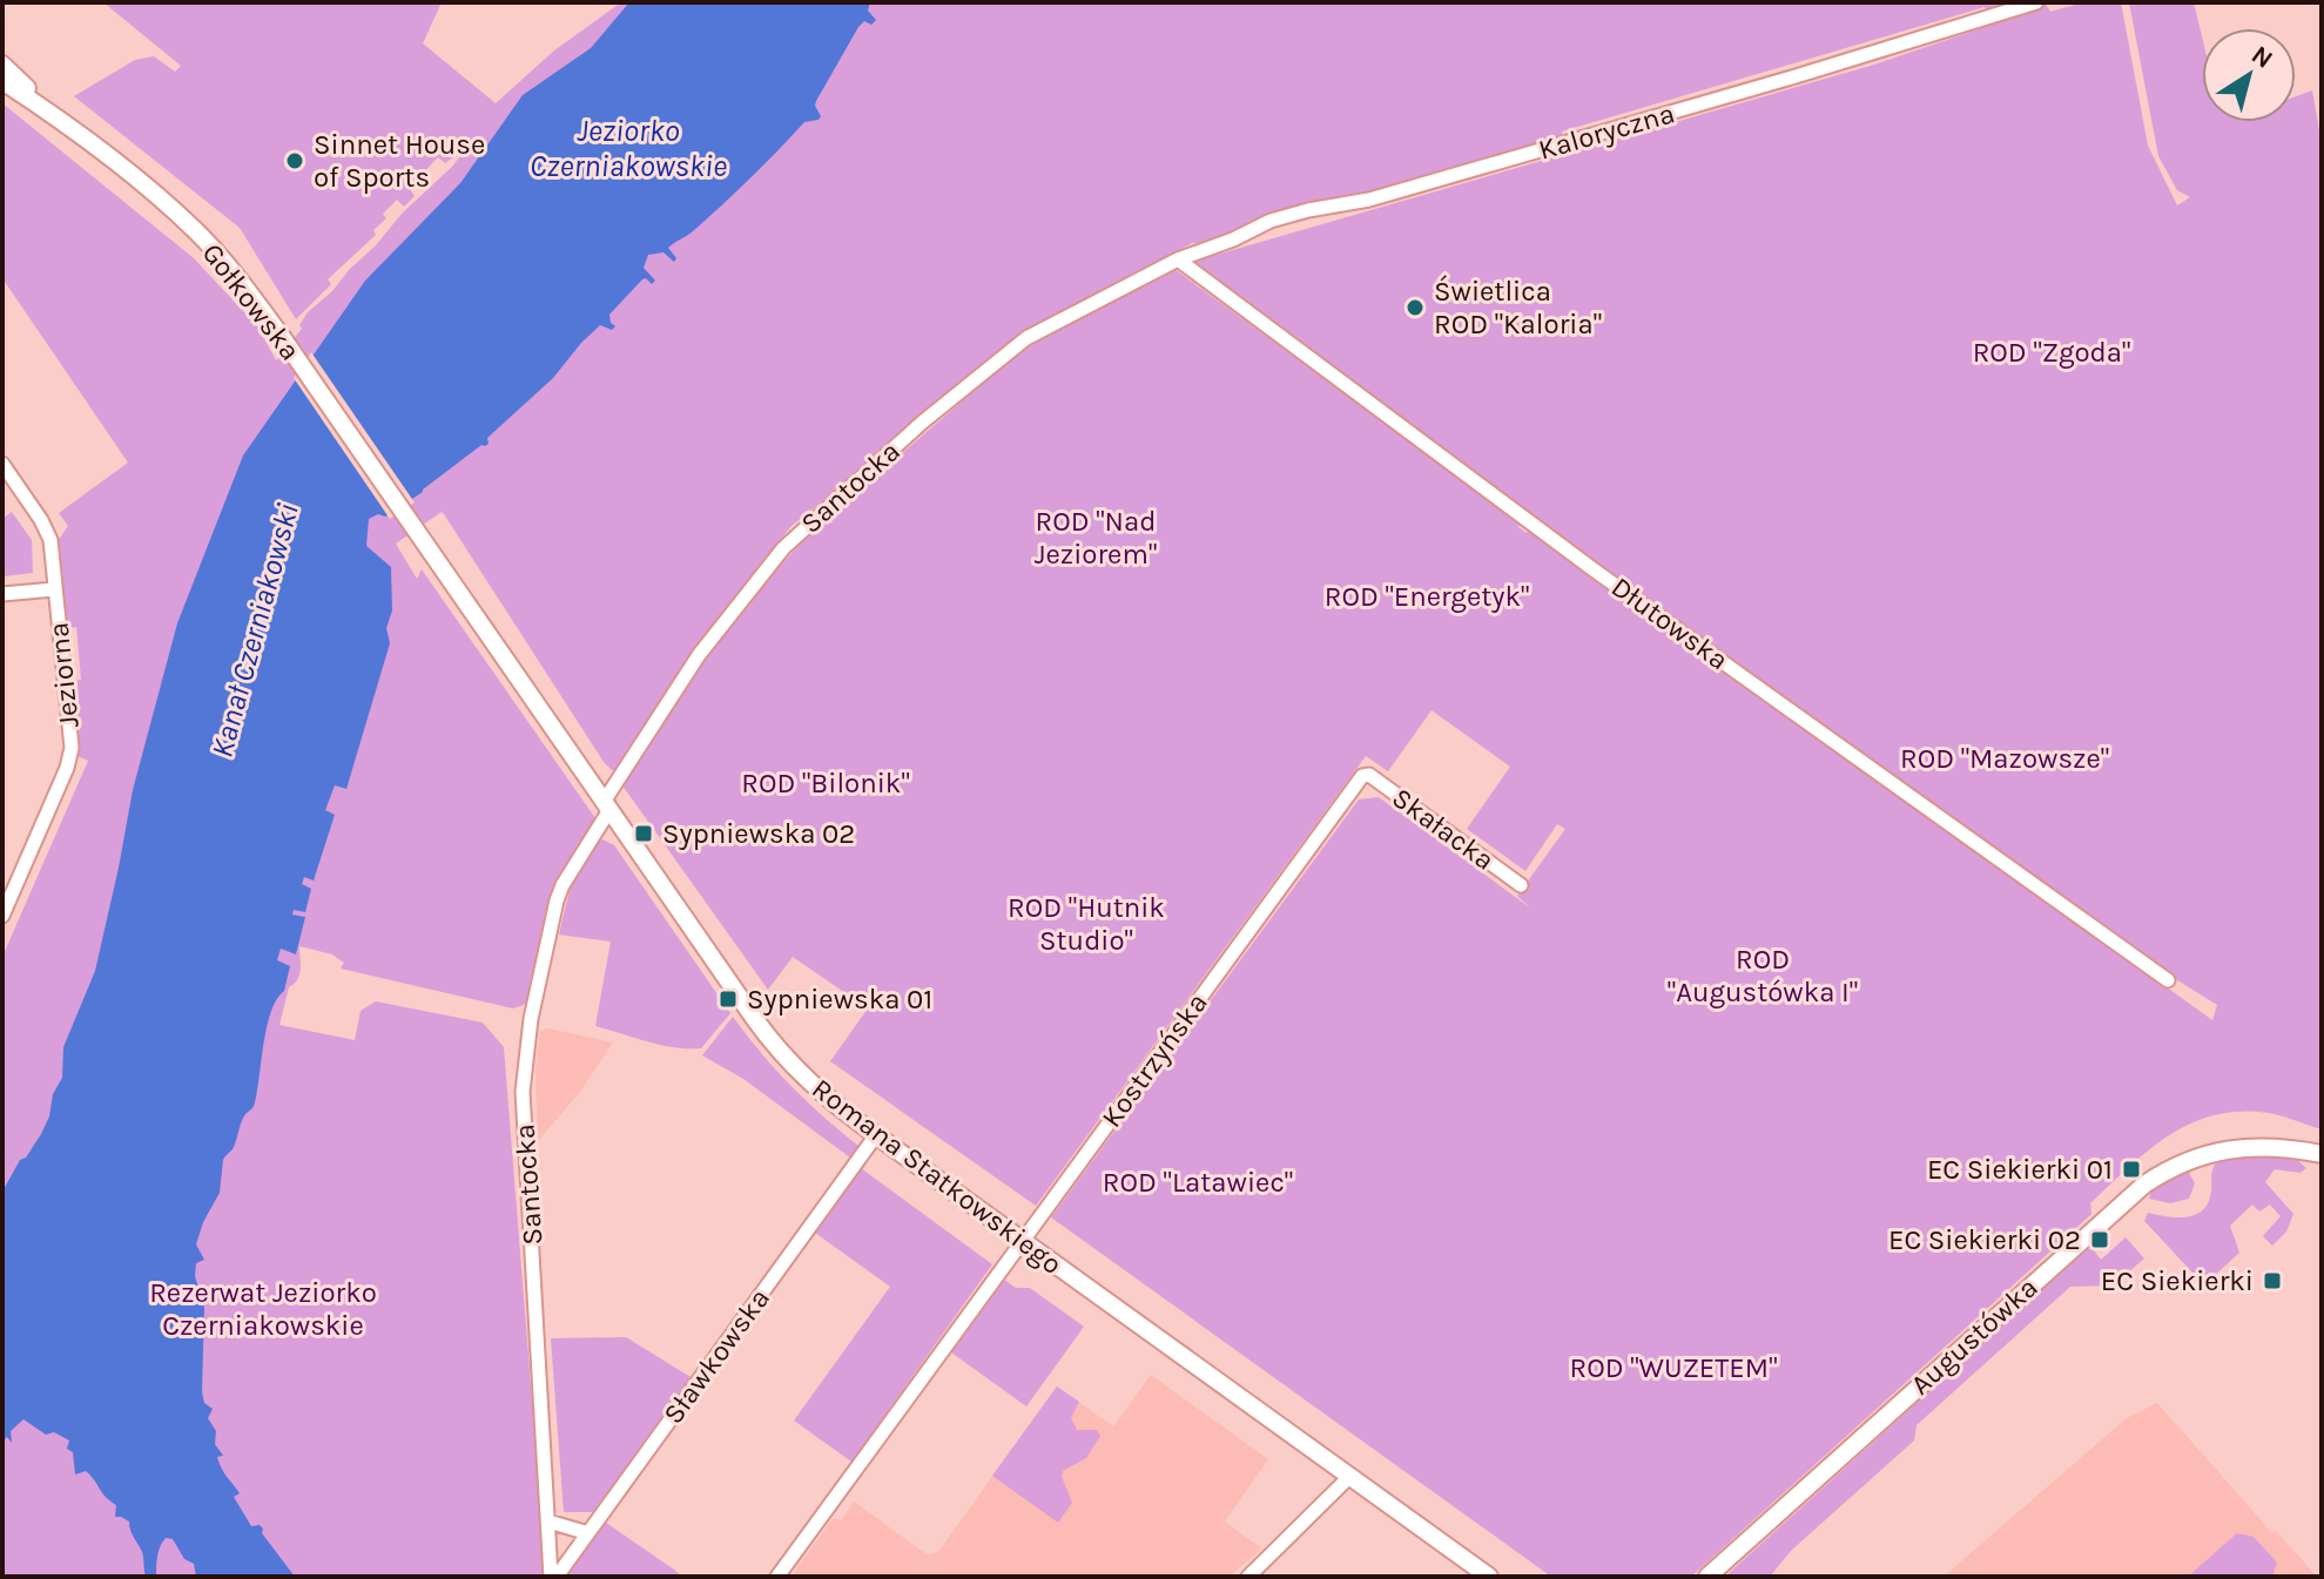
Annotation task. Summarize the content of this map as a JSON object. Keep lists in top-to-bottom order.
{
  "streets": {
    "street": [
      "Kaloryczna",
      "Gołkowska",
      "Santocka",
      "Dłutowska",
      "Jeziorna",
      "Skałacka",
      "Kostrzyńska",
      "Romana Statkowskiego",
      "Augustówka",
      "Sławkowska"
    ]
  },
  "crossings": [
    ["Kaloryczna", "Santocka"],
    ["Kaloryczna", "Dłutowska"],
    ["Gołkowska", "Romana Statkowskiego"],
    ["Santocka", "Dłutowska"],
    ["Santocka", "Romana Statkowskiego"],
    ["Santocka", "Sławkowska"],
    ["Skałacka", "Kostrzyńska"],
    ["Kostrzyńska", "Romana Statkowskiego"],
    ["Romana Statkowskiego", "Sławkowska"]
  ],
  "water": ["Jeziorko Czerniakowskie", "Kanał Czerniakowski"],
  "parks": [
    "ROD \"Zgoda\"",
    "ROD \"Nad Jeziorem\"",
    "ROD \"Energetyk\"",
    "ROD \"Mazowsze\"",
    "ROD \"Bilonik\"",
    "ROD \"Hutnik Studio\"",
    "ROD \"Augustówka I\"",
    "ROD \"Latawiec\"",
    "Rezerwat Jeziorko Czerniakowskie",
    "ROD \"WUZETEM\""
  ],
  "places": {
    "other": ["Sinnet House of Sports", "Świetlica ROD \"Kaloria\""],
    "transit": [
      "Sypniewska 02",
      "Sypniewska 01",
      "EC Siekierki 01",
      "EC Siekierki 02",
      "EC Siekierki"
    ]
  },
  "north": "top right"
}
